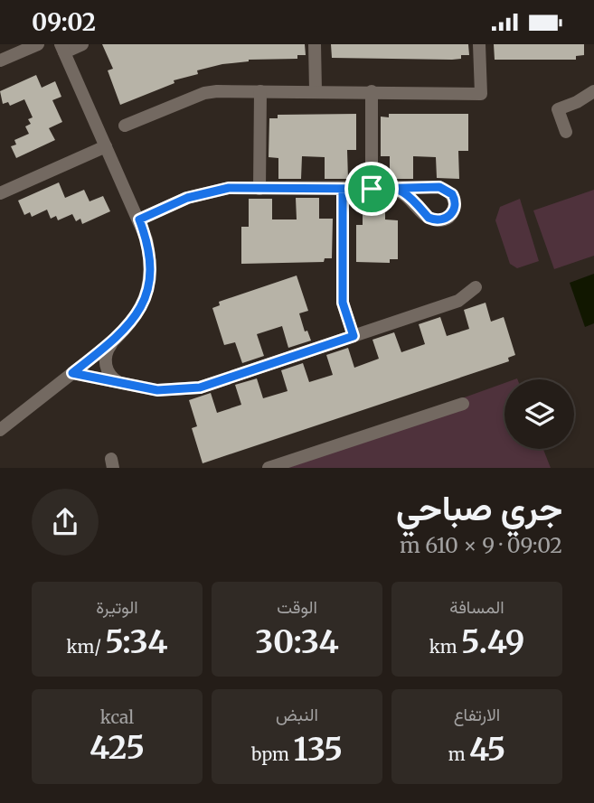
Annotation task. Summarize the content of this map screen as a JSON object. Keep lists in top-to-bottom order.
{
  "page": {
    "status": "09:02",
    "heading": ["جري صباحي", "09:02 · 9 × 610 m"],
    "stats": [
      ["المسافة", "5.49 km"],
      ["الوقت", "30:34"],
      ["الوتيرة", "5:34 /km"],
      ["الارتفاع", "45 m"],
      ["النبض", "135 bpm"],
      ["kcal", "425"]
    ]
  }
}
